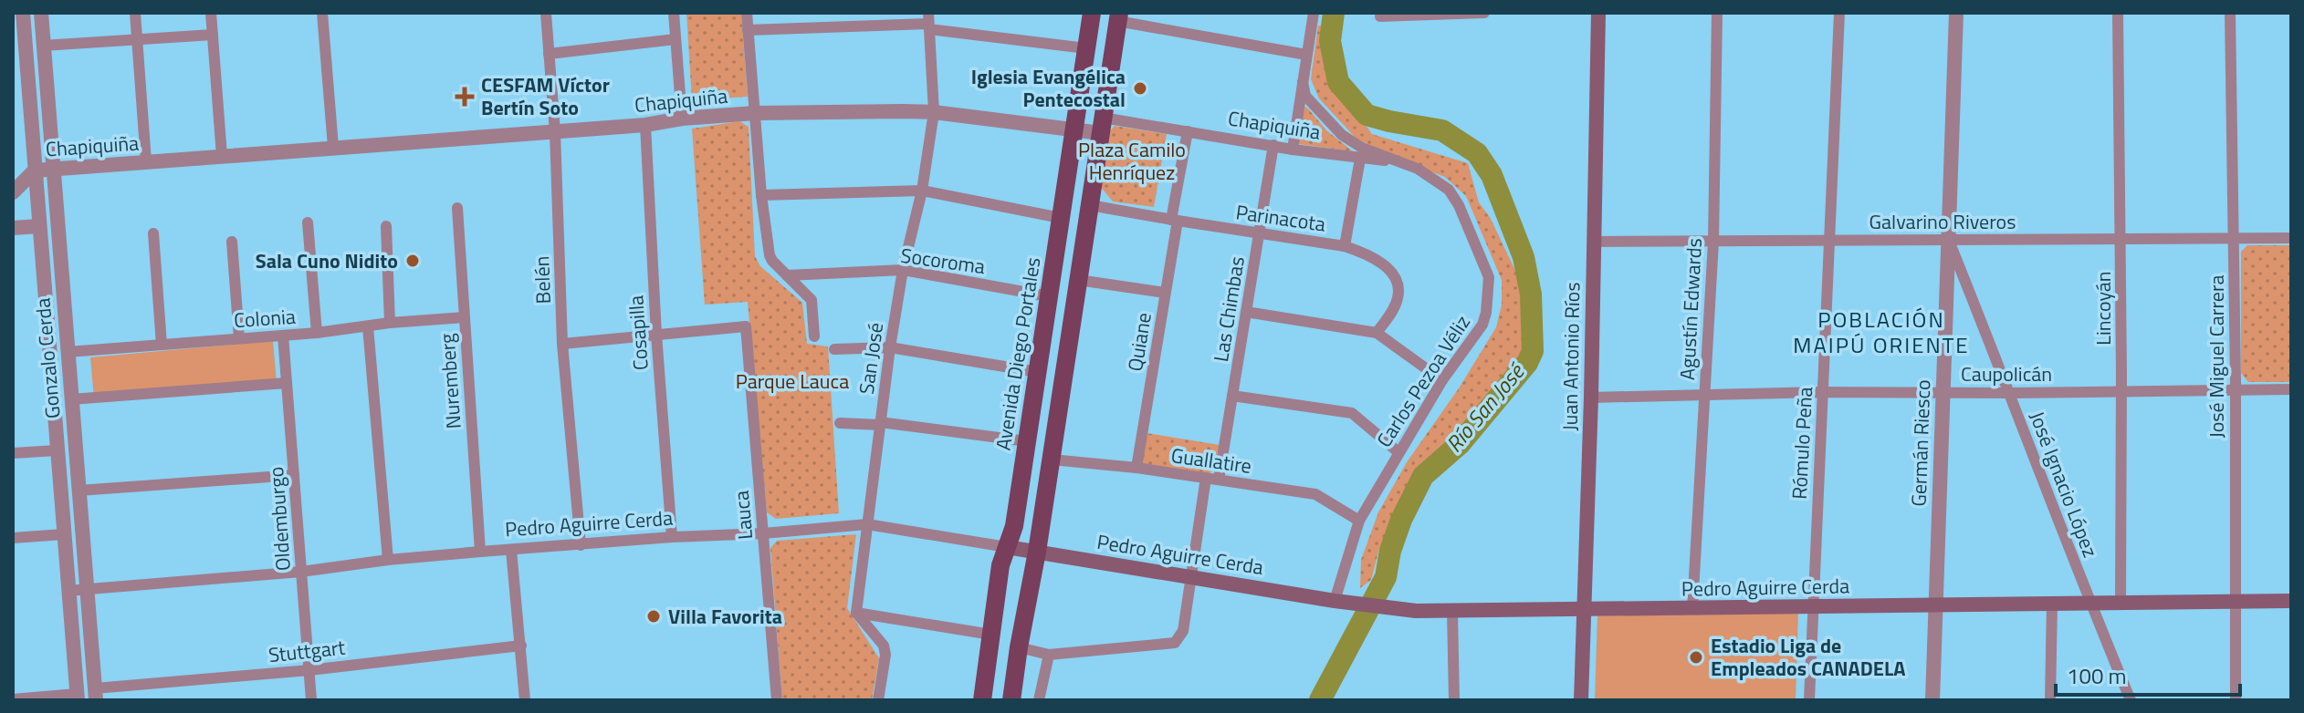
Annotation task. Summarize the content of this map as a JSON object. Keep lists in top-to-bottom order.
{
  "streets": {
    "main road": ["Avenida Diego Portales", "Juan Antonio Ríos", "Pedro Aguirre Cerda"],
    "street": [
      "Chapiquiña",
      "Parinacota",
      "Galvarino Riveros",
      "Socoroma",
      "Belén",
      "Lincoyán",
      "Las Chimbas",
      "Agustín Edwards",
      "Colonia",
      "Cosapilla",
      "Quiane",
      "José Miguel Carrera",
      "Gonzalo Cerda",
      "San José",
      "Caupolicán",
      "Nuremberg",
      "Carlos Pezoa Véliz",
      "Rómulo Peña",
      "Germán Riesco",
      "Guallatire",
      "José Ignacio López",
      "Lauca",
      "Oldemburgo",
      "Stuttgart"
    ]
  },
  "crossings": [
    ["Chapiquiña", "Belén"],
    ["Chapiquiña", "Las Chimbas"],
    ["Chapiquiña", "Cosapilla"],
    ["Chapiquiña", "Quiane"],
    ["Chapiquiña", "Avenida Diego Portales"],
    ["Chapiquiña", "Gonzalo Cerda"],
    ["Chapiquiña", "San José"],
    ["Chapiquiña", "Carlos Pezoa Véliz"],
    ["Parinacota", "Las Chimbas"],
    ["Parinacota", "Quiane"],
    ["Galvarino Riveros", "Lincoyán"],
    ["Galvarino Riveros", "Agustín Edwards"],
    ["Galvarino Riveros", "Juan Antonio Ríos"],
    ["Galvarino Riveros", "José Miguel Carrera"],
    ["Galvarino Riveros", "Rómulo Peña"],
    ["Galvarino Riveros", "Germán Riesco"],
    ["Galvarino Riveros", "José Ignacio López"],
    ["Socoroma", "Avenida Diego Portales"],
    ["Socoroma", "San José"],
    ["Belén", "Pedro Aguirre Cerda"],
    ["Lincoyán", "Caupolicán"],
    ["Lincoyán", "Pedro Aguirre Cerda"],
    ["Las Chimbas", "Guallatire"],
    ["Agustín Edwards", "Caupolicán"],
    ["Agustín Edwards", "Pedro Aguirre Cerda"],
    ["Colonia", "Gonzalo Cerda"],
    ["Colonia", "Nuremberg"],
    ["Colonia", "Oldemburgo"],
    ["Cosapilla", "Lauca"],
    ["Cosapilla", "Pedro Aguirre Cerda"],
    ["Quiane", "Guallatire"],
    ["Avenida Diego Portales", "Pedro Aguirre Cerda"],
    ["Juan Antonio Ríos", "Caupolicán"],
    ["Juan Antonio Ríos", "Pedro Aguirre Cerda"],
    ["José Miguel Carrera", "Caupolicán"],
    ["José Miguel Carrera", "Pedro Aguirre Cerda"],
    ["Gonzalo Cerda", "Pedro Aguirre Cerda"],
    ["Gonzalo Cerda", "Stuttgart"],
    ["San José", "Pedro Aguirre Cerda"],
    ["Caupolicán", "Rómulo Peña"],
    ["Caupolicán", "Germán Riesco"],
    ["Caupolicán", "José Ignacio López"],
    ["Nuremberg", "Pedro Aguirre Cerda"],
    ["Carlos Pezoa Véliz", "Guallatire"],
    ["Carlos Pezoa Véliz", "Pedro Aguirre Cerda"],
    ["Rómulo Peña", "Pedro Aguirre Cerda"],
    ["Germán Riesco", "José Ignacio López"],
    ["Germán Riesco", "Pedro Aguirre Cerda"],
    ["José Ignacio López", "Pedro Aguirre Cerda"],
    ["Lauca", "Pedro Aguirre Cerda"],
    ["Oldemburgo", "Pedro Aguirre Cerda"],
    ["Oldemburgo", "Stuttgart"]
  ],
  "districts": ["POBLACIÓN MAIPÚ ORIENTE"],
  "water": ["Río San José"],
  "parks": ["Plaza Camilo Henríquez", "Parque Lauca"],
  "places": {
    "other": [
      "Iglesia Evangélica Pentecostal",
      "Sala Cuno Nidito",
      "Villa Favorita",
      "Estadio Liga de Empleados CANADELA"
    ],
    "health": ["CESFAM Víctor Bertín Soto"]
  },
  "scale_bar": "100 m"
}
